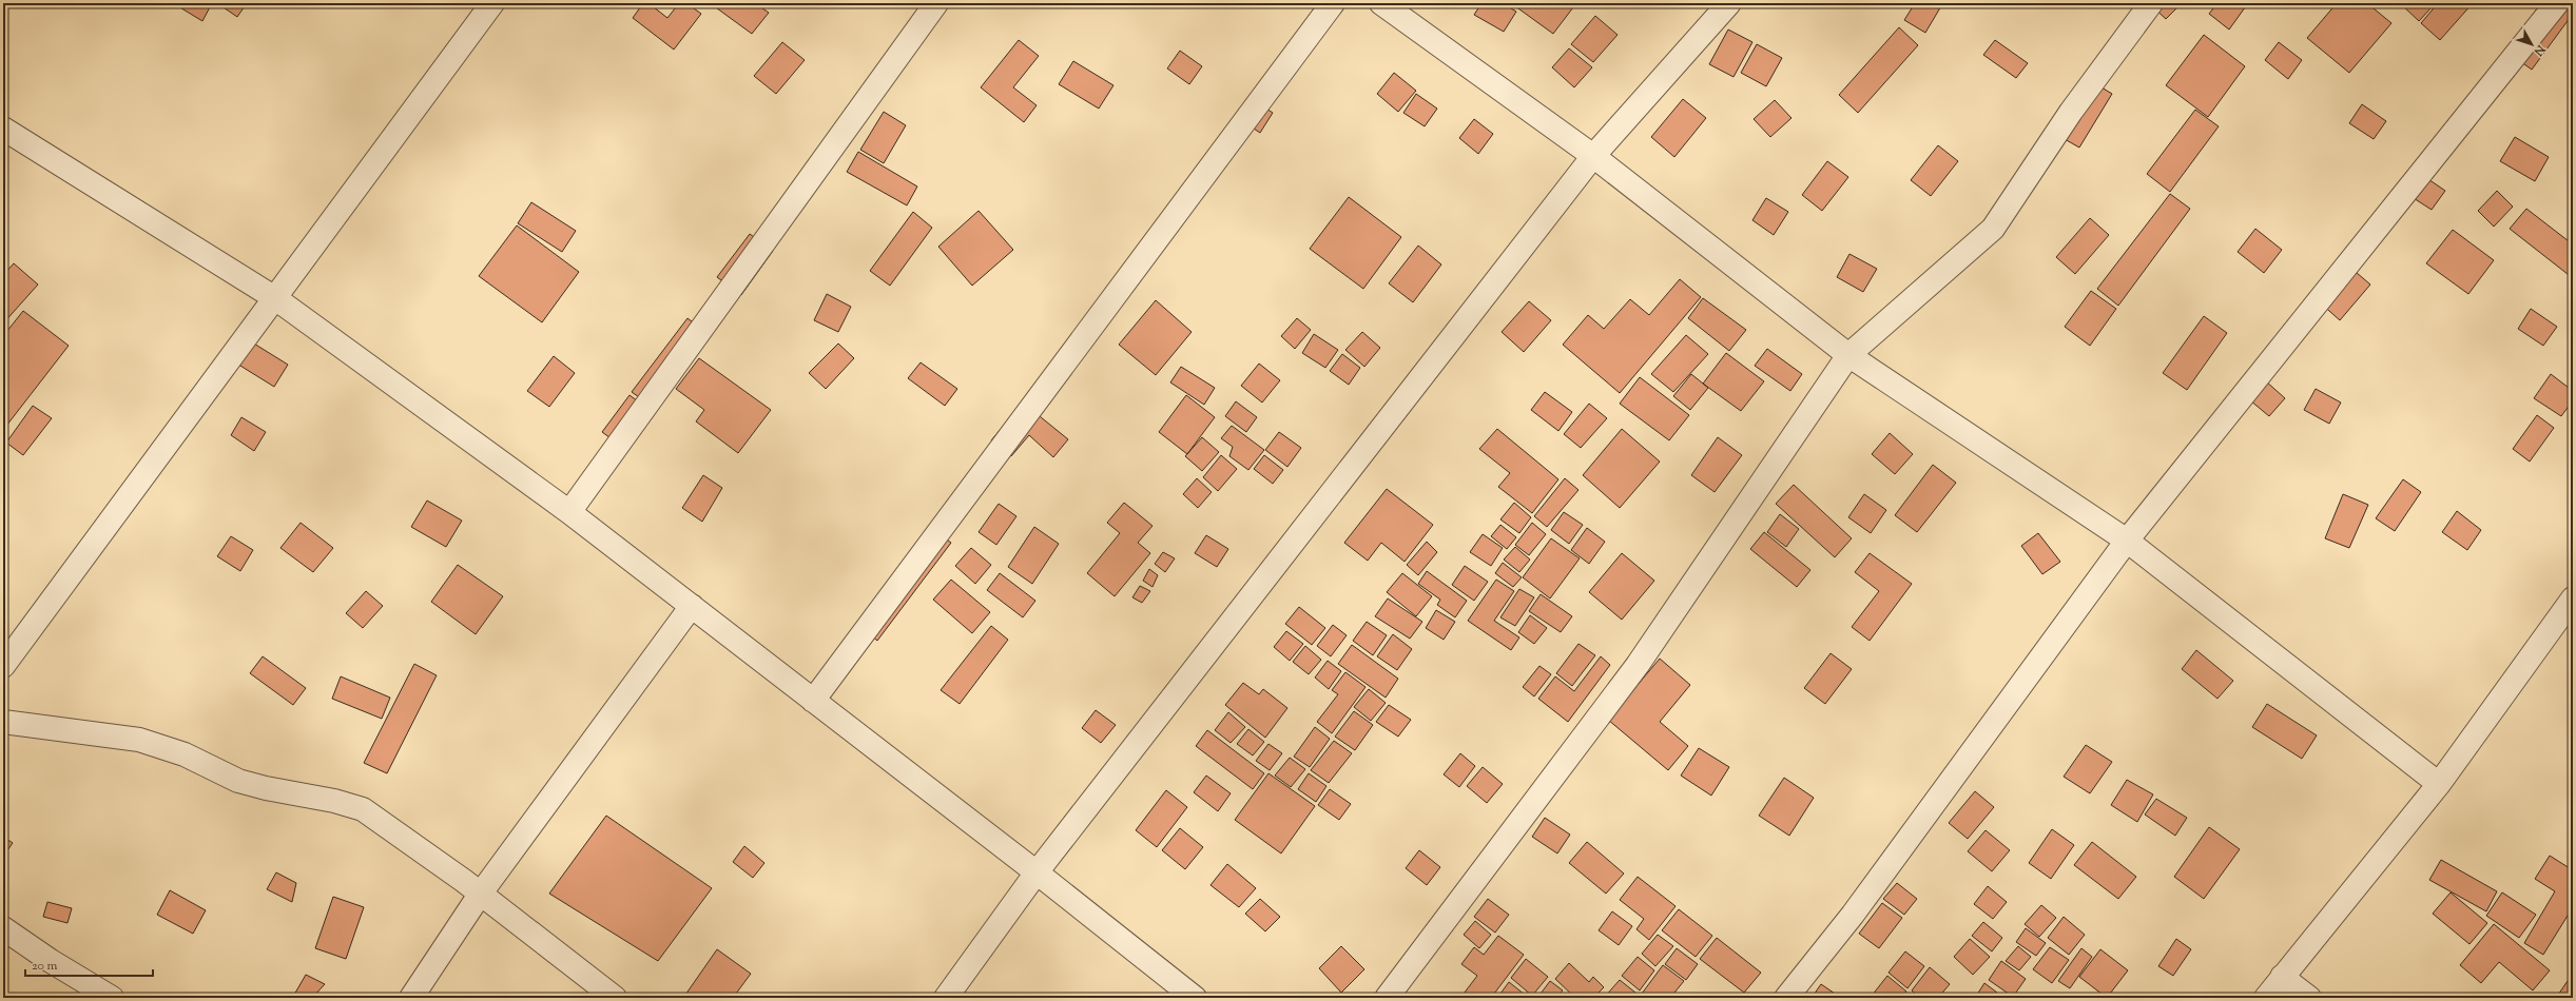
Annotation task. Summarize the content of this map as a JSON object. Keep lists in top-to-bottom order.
{
  "scale_bar": "20 m",
  "north": "bottom right"
}
